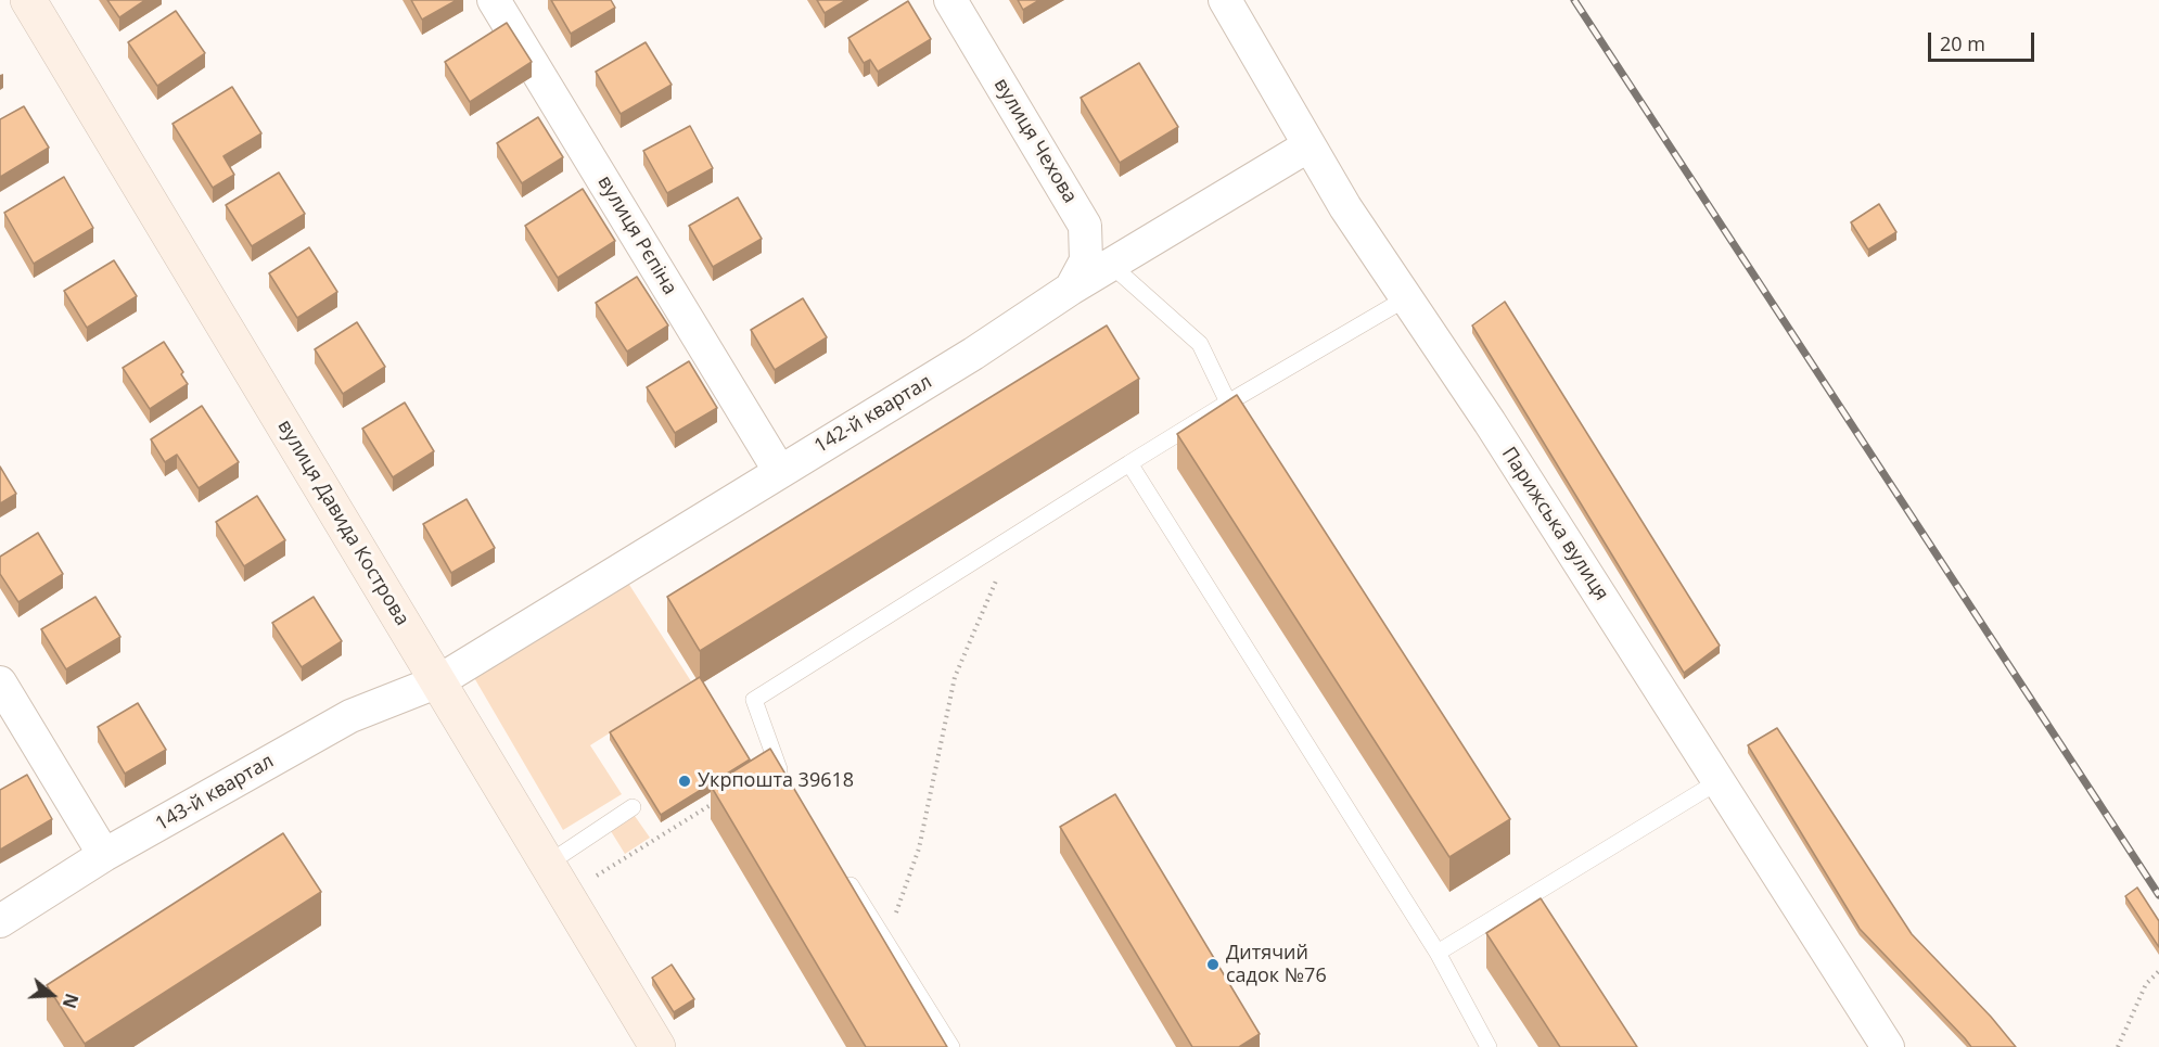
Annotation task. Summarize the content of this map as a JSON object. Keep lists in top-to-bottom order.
{
  "streets": {
    "street": [
      "вулиця Чехова",
      "вулиця Рєпіна",
      "142-й квартал",
      "вулиця Давида Кострова",
      "Парижська вулиця",
      "143-й квартал"
    ]
  },
  "crossings": [
    ["вулиця Чехова", "142-й квартал"],
    ["вулиця Рєпіна", "142-й квартал"],
    ["142-й квартал", "вулиця Давида Кострова"],
    ["142-й квартал", "Парижська вулиця"],
    ["142-й квартал", "143-й квартал"],
    ["вулиця Давида Кострова", "143-й квартал"]
  ],
  "places": ["Укрпошта 39618", "Дитячий садок №76"],
  "scale_bar": "20 m",
  "north": "right"
}
